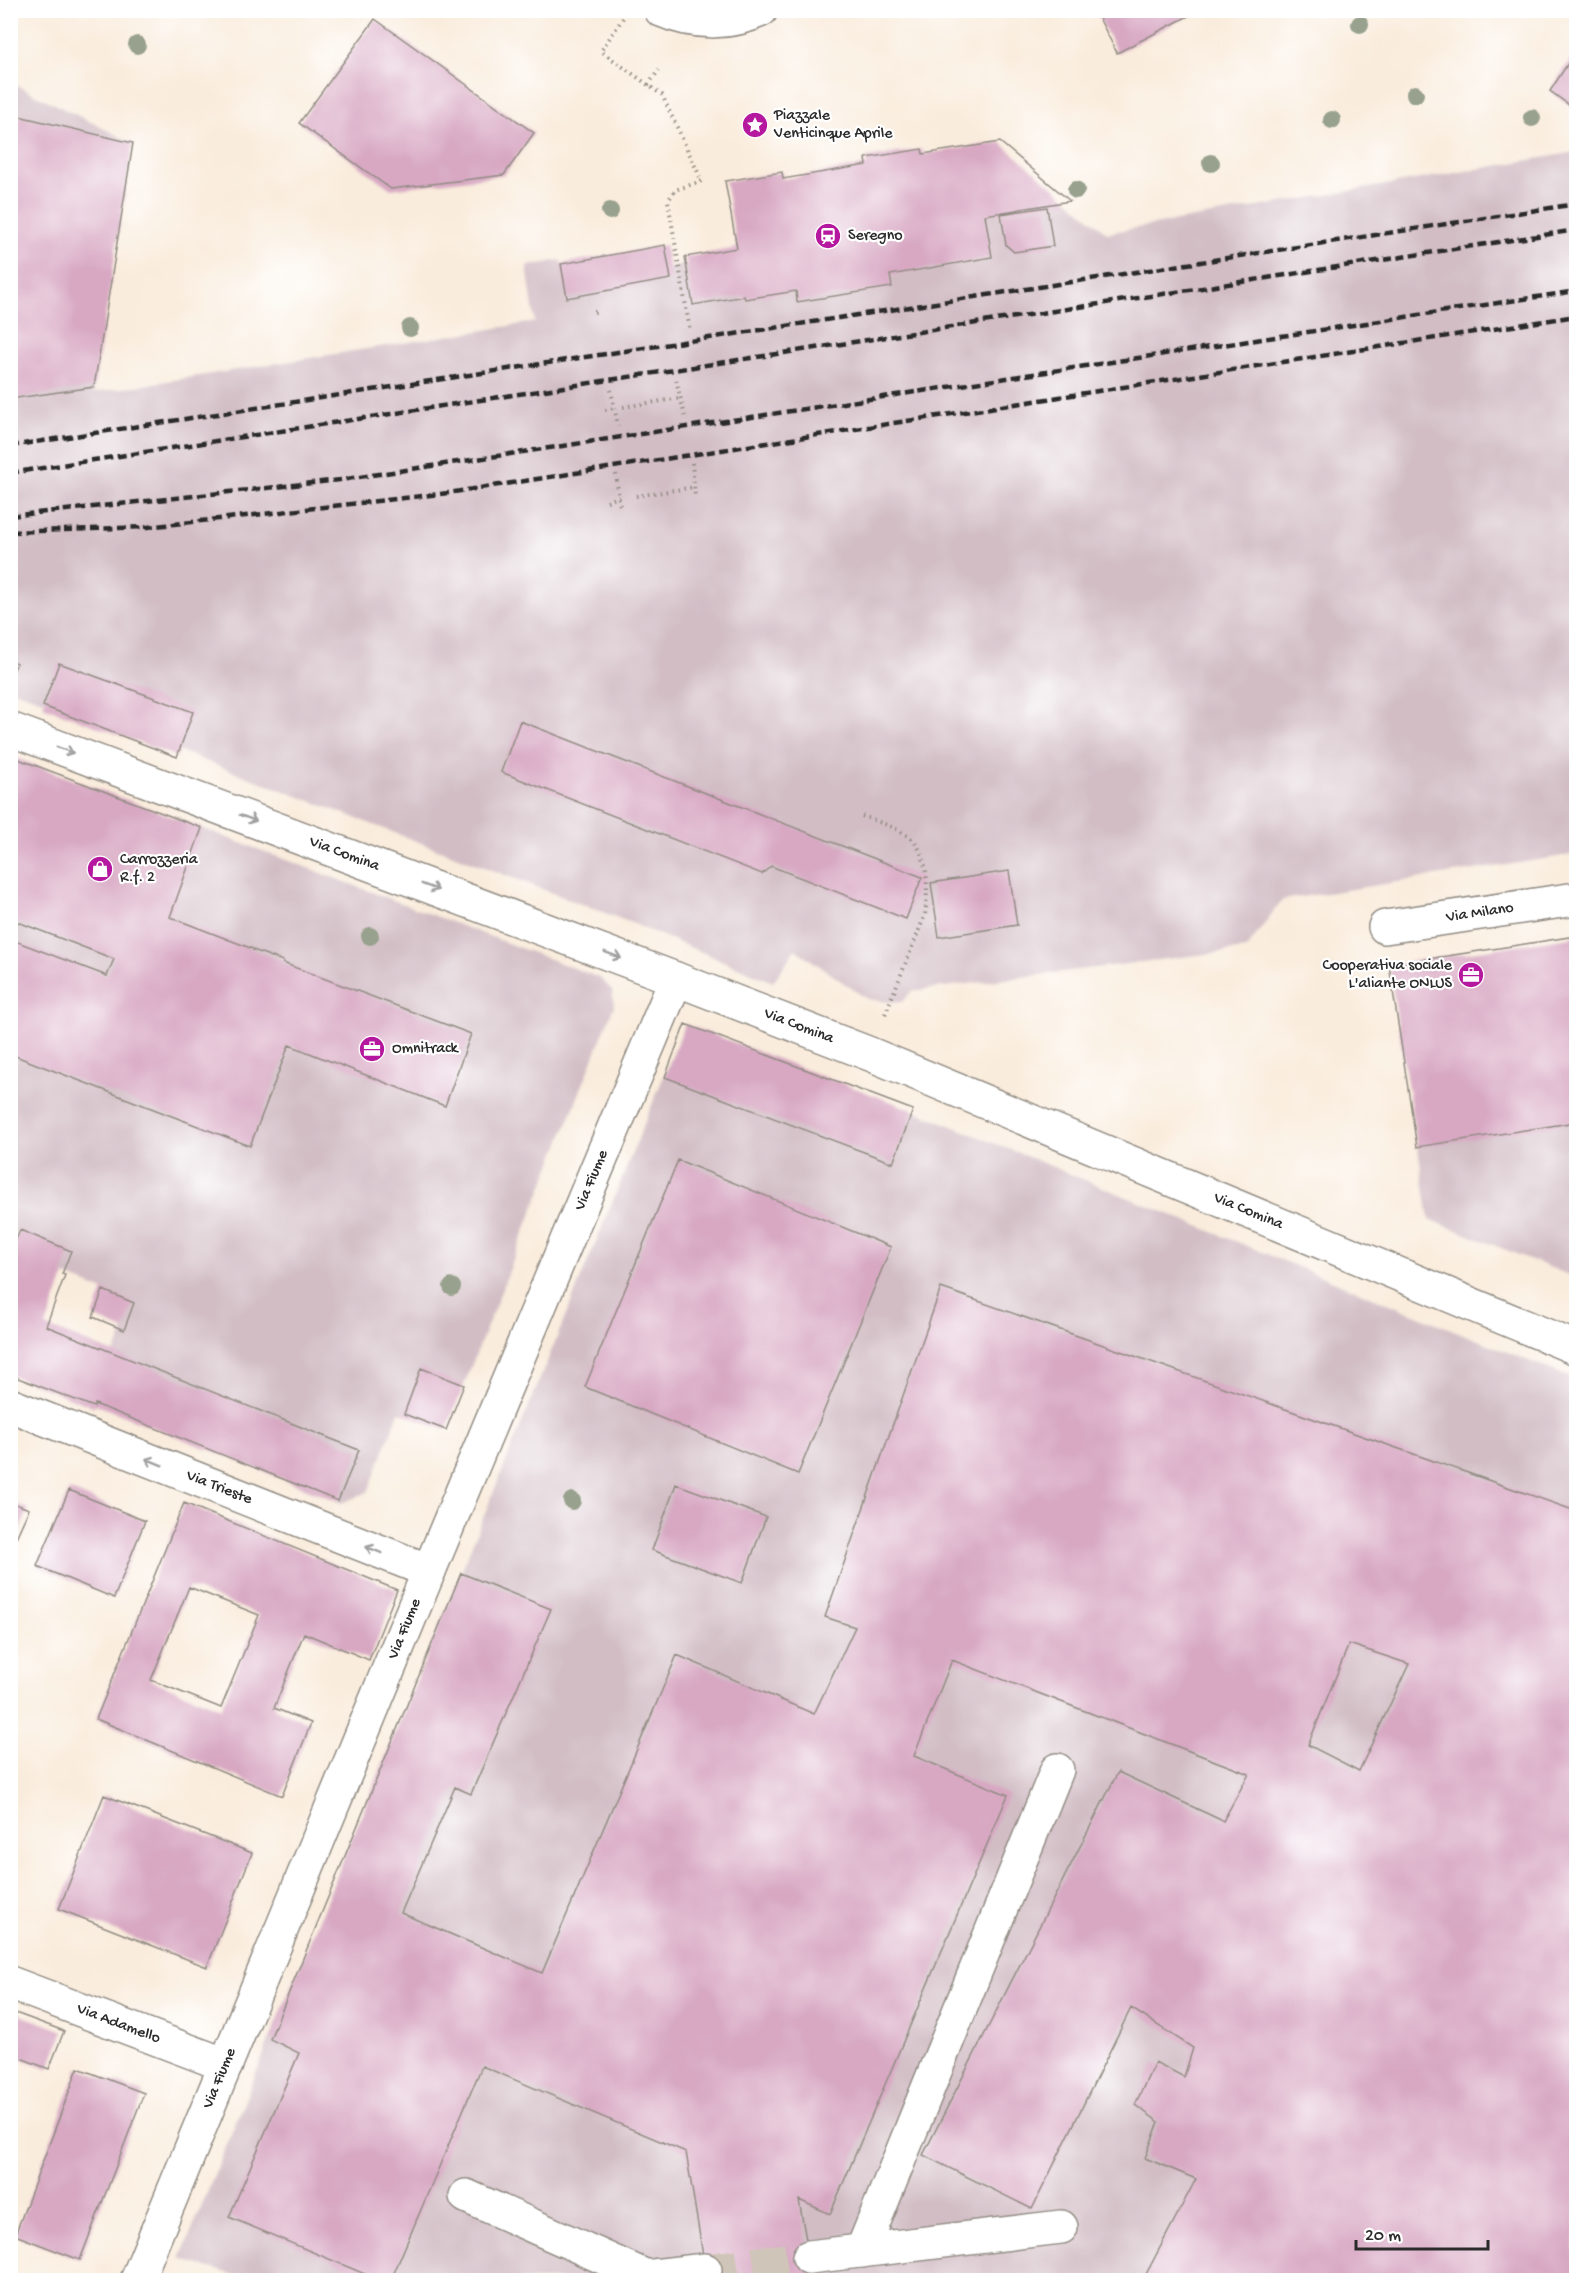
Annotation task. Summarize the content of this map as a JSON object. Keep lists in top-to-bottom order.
{
  "streets": {
    "street": [
      "Via Comina",
      "Via Milano",
      "Via Fiume",
      "Via Trieste",
      "Via Adamello"
    ]
  },
  "crossings": [
    ["Via Comina", "Via Fiume"],
    ["Via Fiume", "Via Trieste"],
    ["Via Fiume", "Via Adamello"]
  ],
  "one_way": ["Via Comina", "Via Trieste"],
  "places": {
    "place": ["Piazzale Venticinque Aprile"],
    "station": ["Seregno"],
    "shop": ["Carrozzeria R.f. 2"],
    "office": ["Cooperativa sociale L'aliante ONLUS", "Omnitrack"]
  },
  "scale_bar": "20 m"
}
